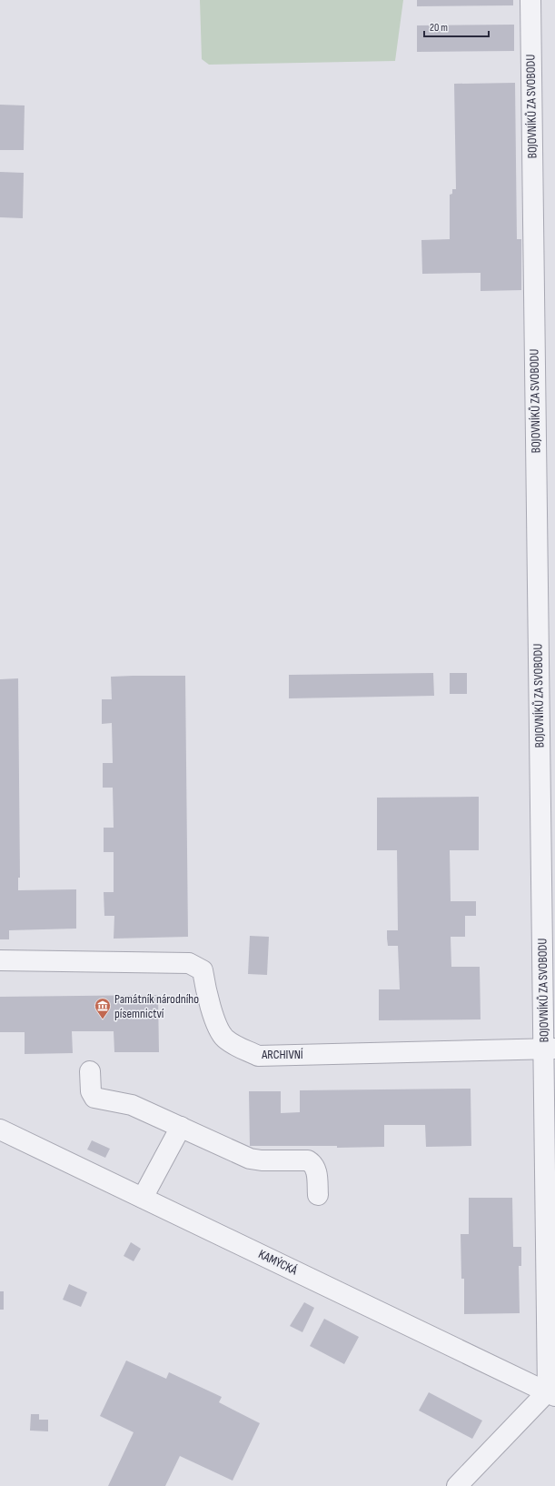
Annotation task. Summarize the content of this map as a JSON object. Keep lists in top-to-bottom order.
{
  "streets": {
    "street": ["BOJOVNÍKŮ ZA SVOBODU", "ARCHIVNÍ", "KAMÝCKÁ"]
  },
  "crossings": [
    ["BOJOVNÍKŮ ZA SVOBODU", "ARCHIVNÍ"],
    ["BOJOVNÍKŮ ZA SVOBODU", "KAMÝCKÁ"]
  ],
  "places": {
    "museum": ["Památník národního písemnictví"]
  },
  "scale_bar": "20 m"
}
